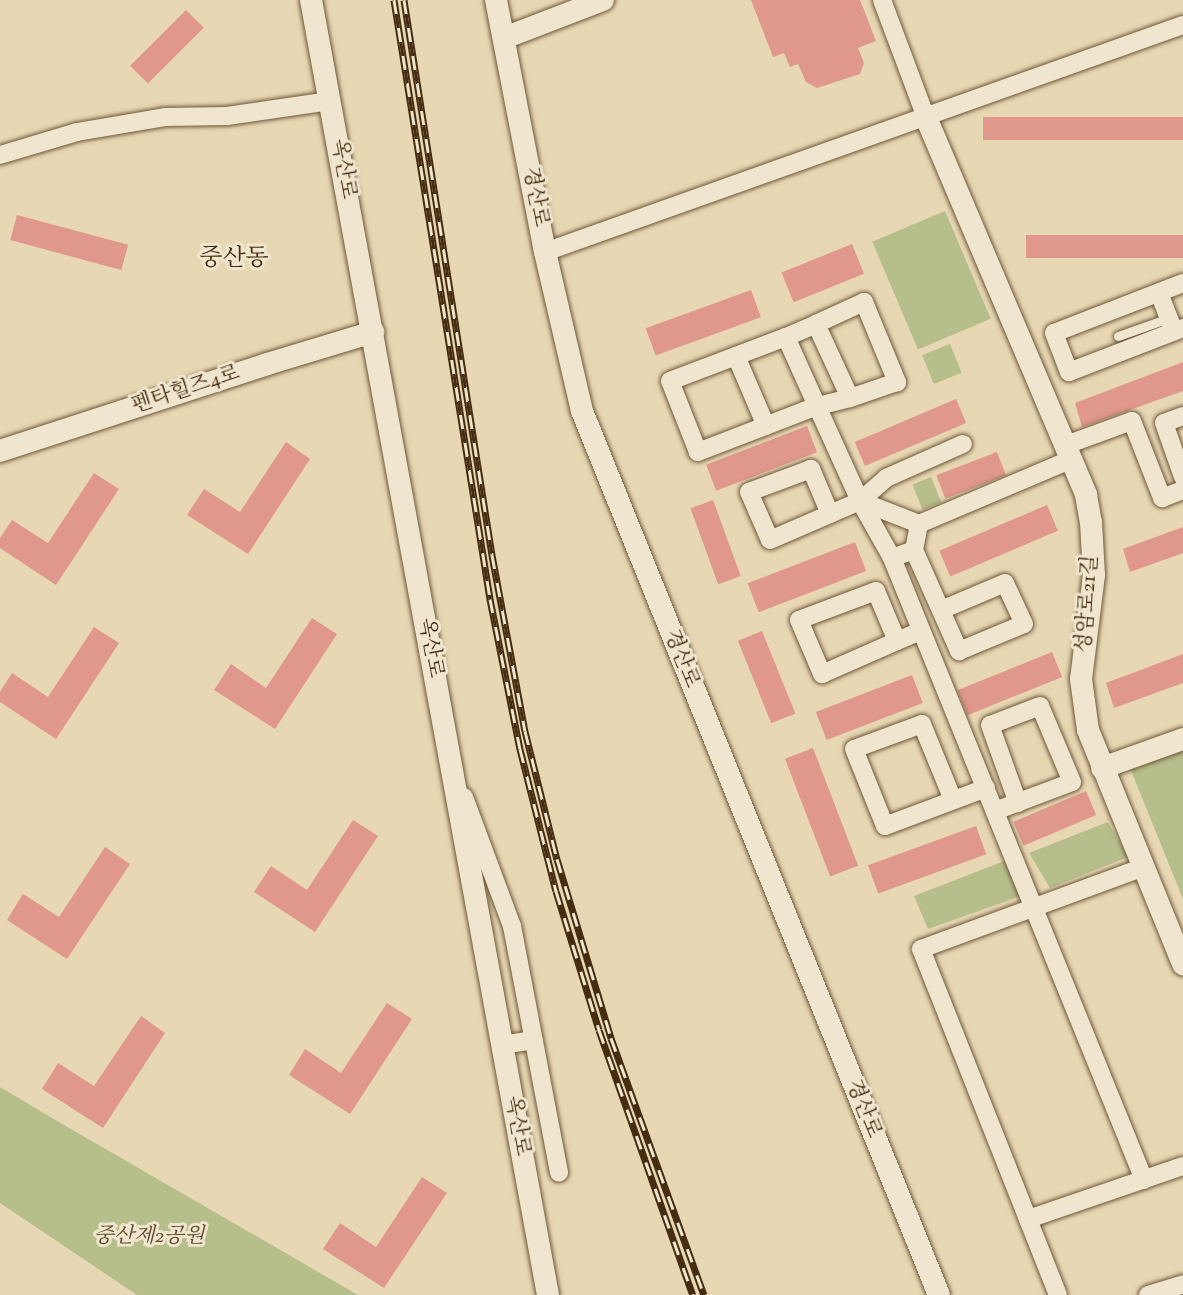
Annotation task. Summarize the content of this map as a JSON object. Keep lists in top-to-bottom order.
{
  "streets": {
    "street": [
      "옥산로",
      "경산로",
      "펜타힐즈4로",
      "성암로21길"
    ]
  },
  "crossings": [
    ["옥산로", "펜타힐즈4로"]
  ],
  "districts": ["중산동"],
  "parks": ["중산제2공원"]
}
